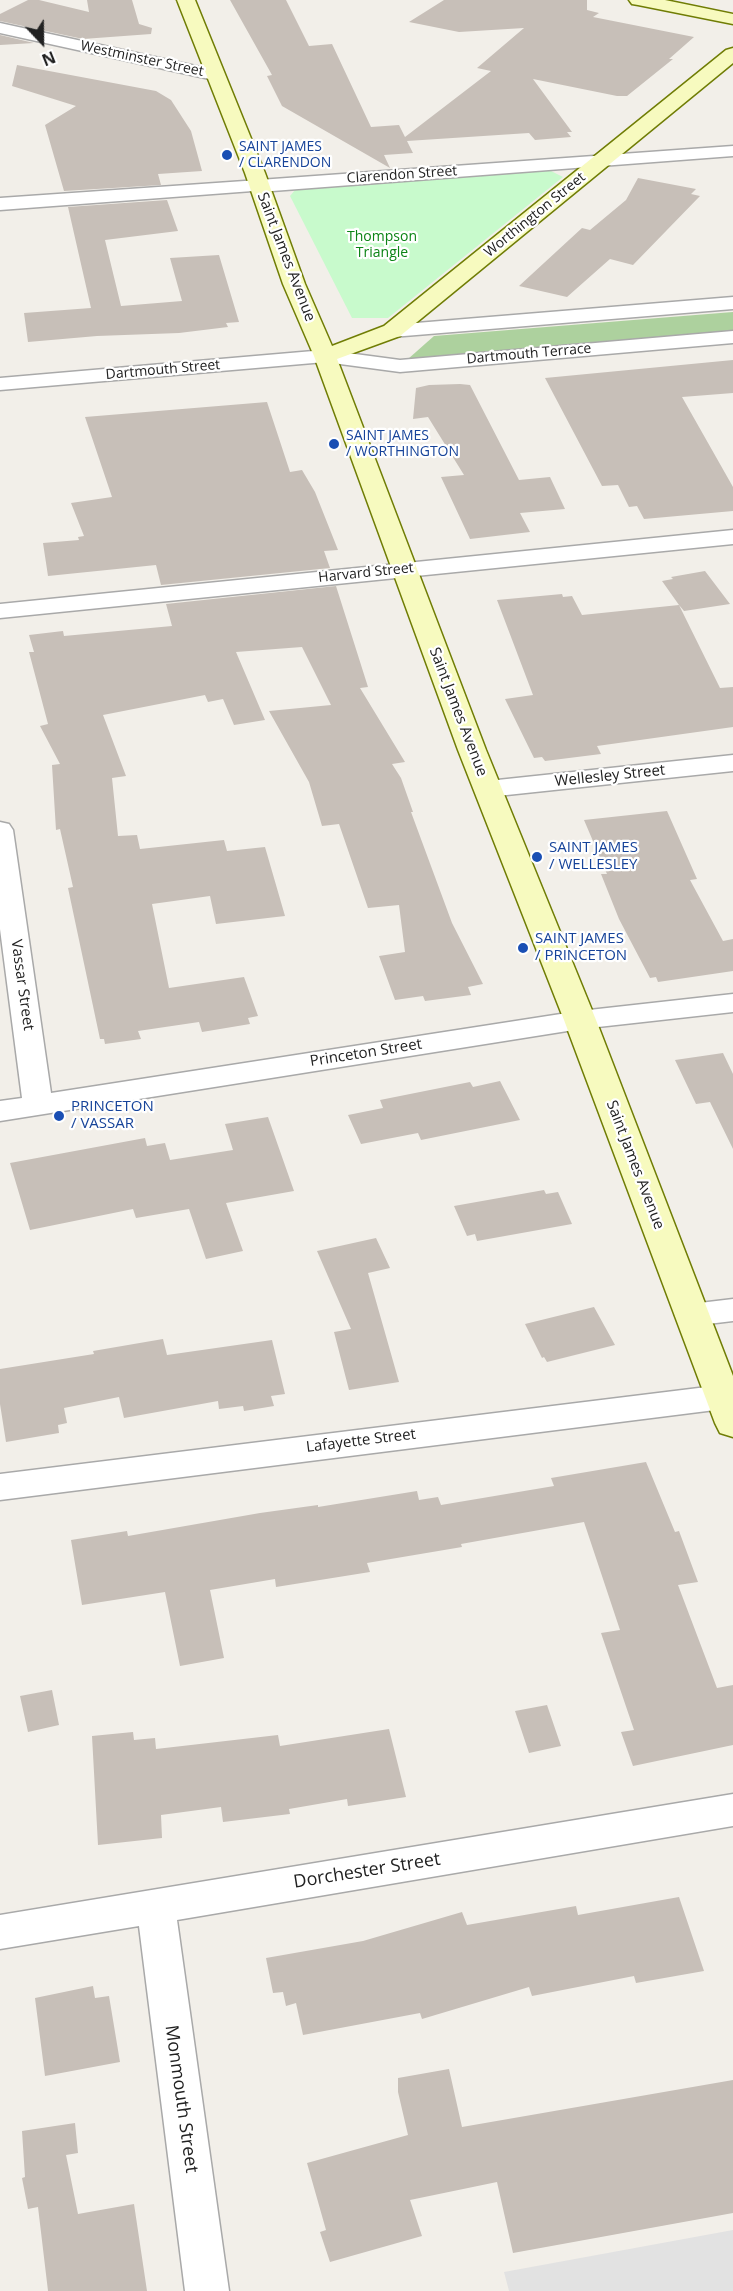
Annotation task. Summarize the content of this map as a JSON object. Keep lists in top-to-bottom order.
{
  "streets": {
    "main road": ["Worthington Street", "Saint James Avenue"],
    "street": [
      "Westminster Street",
      "Clarendon Street",
      "Dartmouth Terrace",
      "Dartmouth Street",
      "Harvard Street",
      "Wellesley Street",
      "Vassar Street",
      "Princeton Street",
      "Lafayette Street",
      "Dorchester Street",
      "Monmouth Street"
    ]
  },
  "crossings": [
    ["Westminster Street", "Saint James Avenue"],
    ["Clarendon Street", "Worthington Street"],
    ["Clarendon Street", "Saint James Avenue"],
    ["Worthington Street", "Saint James Avenue"],
    ["Worthington Street", "Dartmouth Terrace"],
    ["Worthington Street", "Dartmouth Street"],
    ["Saint James Avenue", "Dartmouth Terrace"],
    ["Saint James Avenue", "Dartmouth Street"],
    ["Saint James Avenue", "Harvard Street"],
    ["Saint James Avenue", "Wellesley Street"],
    ["Saint James Avenue", "Princeton Street"],
    ["Saint James Avenue", "Lafayette Street"],
    ["Dartmouth Terrace", "Dartmouth Street"],
    ["Vassar Street", "Princeton Street"],
    ["Dorchester Street", "Monmouth Street"]
  ],
  "parks": ["Thompson Triangle"],
  "places": [
    "SAINT JAMES / CLARENDON",
    "SAINT JAMES / WORTHINGTON",
    "SAINT JAMES / WELLESLEY",
    "SAINT JAMES / PRINCETON",
    "PRINCETON / VASSAR"
  ],
  "north": "bottom"
}
